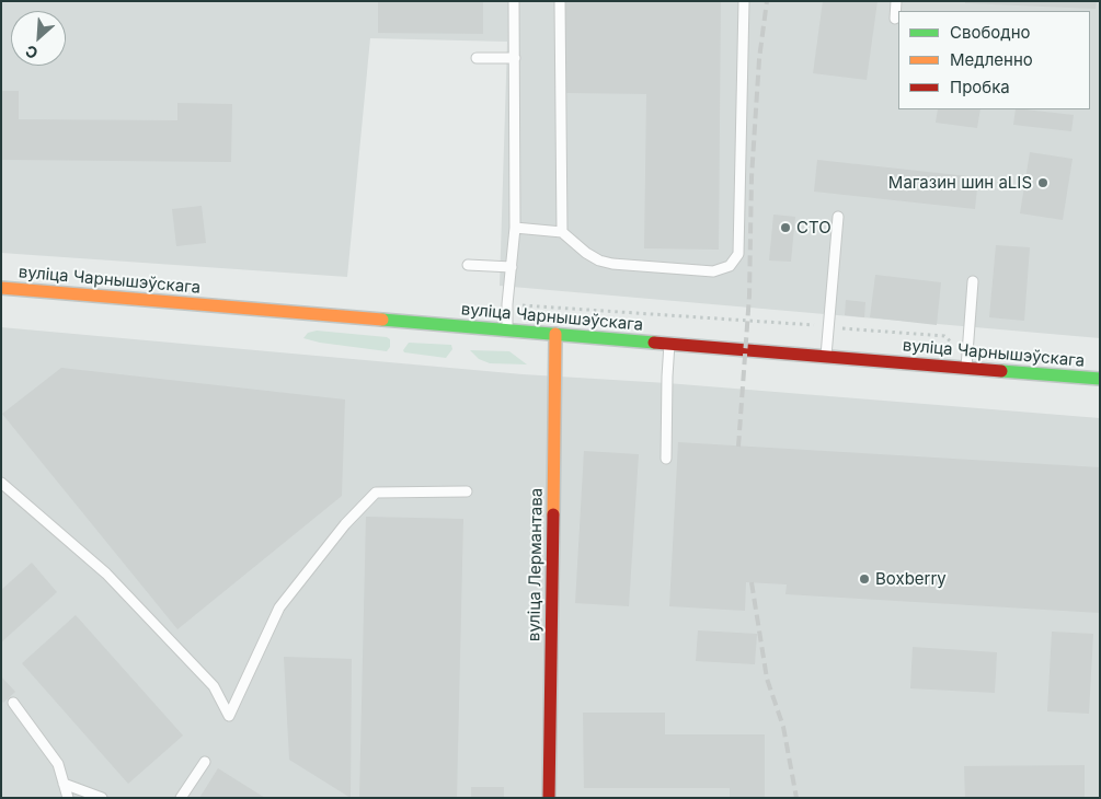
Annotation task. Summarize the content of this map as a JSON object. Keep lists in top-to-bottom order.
{
  "streets": {
    "main road": ["вуліца Чарнышэўскага", "вуліца Лермантава"]
  },
  "crossings": [
    ["вуліца Чарнышэўскага", "вуліца Лермантава"]
  ],
  "places": ["Магазин шин aLIS", "СТО", "Boxberry"],
  "legend": ["Свободно", "Медленно", "Пробка"],
  "north": "bottom left"
}
